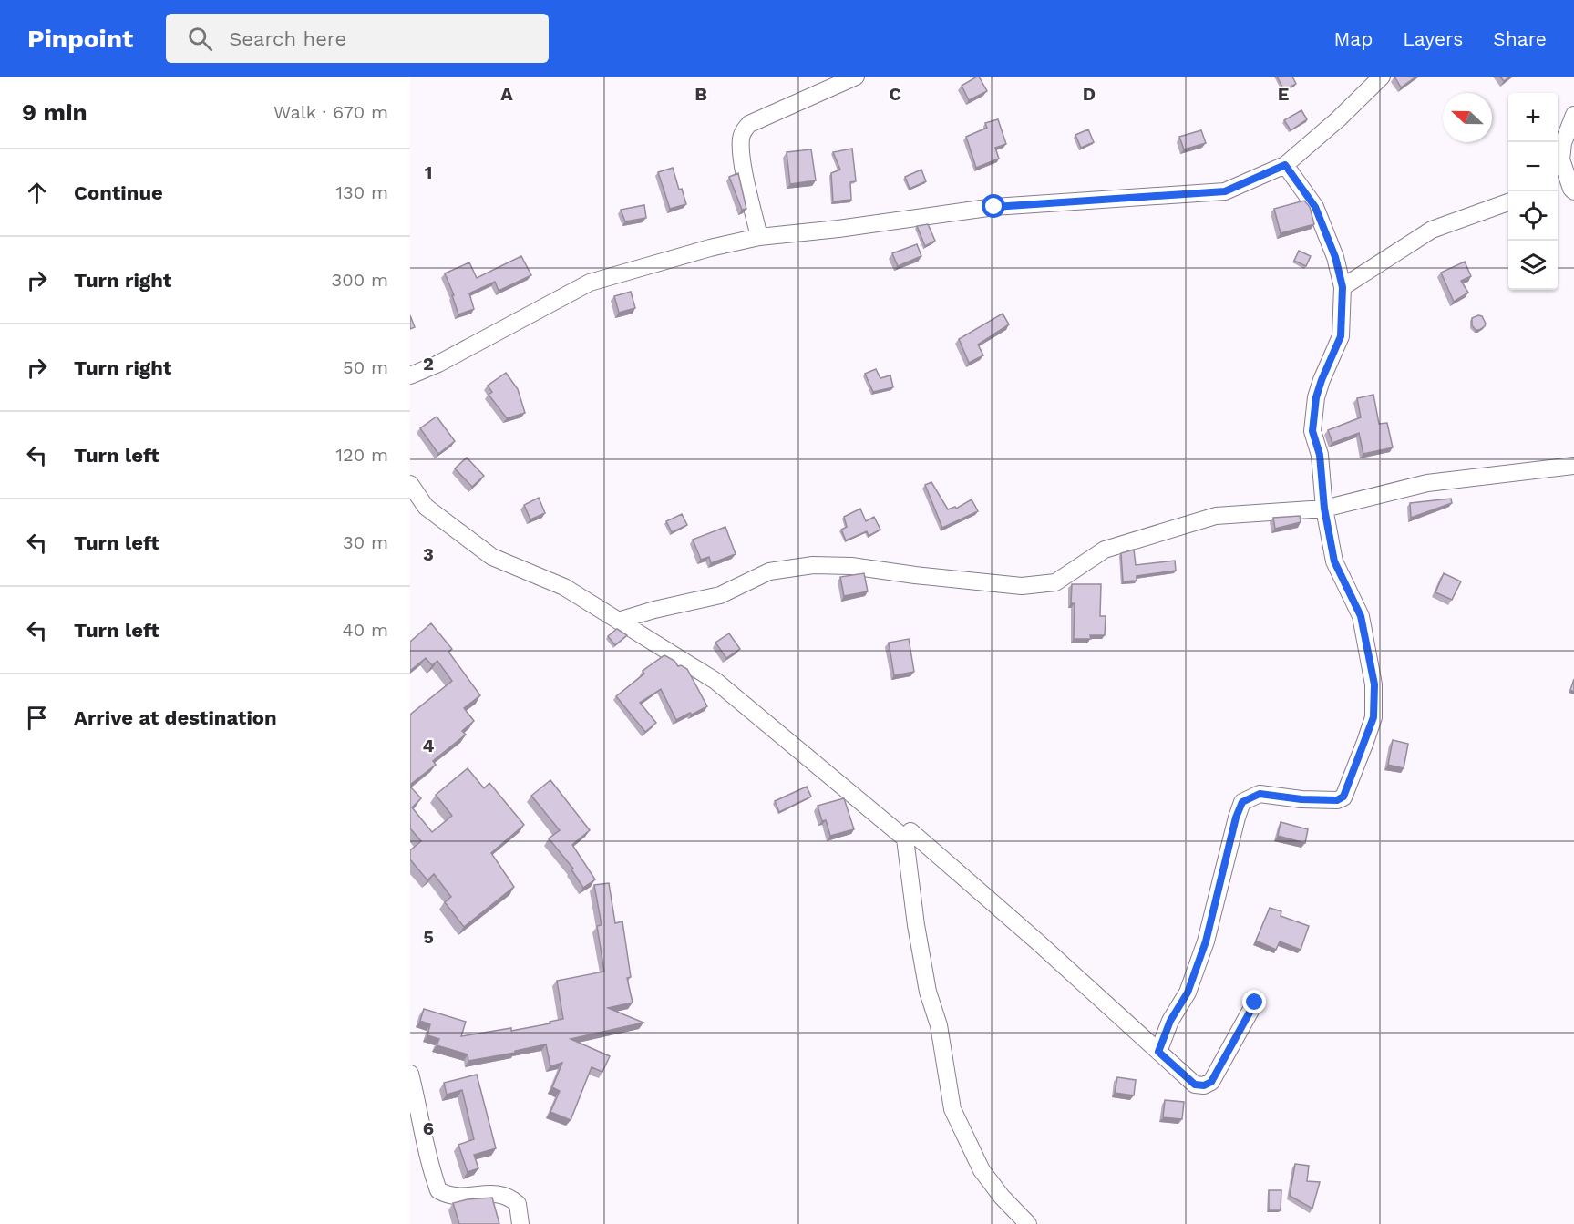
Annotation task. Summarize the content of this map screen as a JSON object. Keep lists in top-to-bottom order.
{
  "north": "left",
  "page": {
    "header": "Pinpoint",
    "search": "Search here",
    "nav": ["Map", "Layers", "Share"],
    "heading": ["9 min", "Walk · 670 m"],
    "map_buttons": ["+", "−"],
    "list": [
      ["Continue", "130 m"],
      ["Turn right", "300 m"],
      ["Turn right", "50 m"],
      ["Turn left", "120 m"],
      ["Turn left", "30 m"],
      ["Turn left", "40 m"],
      "Arrive at destination"
    ]
  },
  "grid": {
    "columns": [
      "A",
      "B",
      "C",
      "D",
      "E"
    ],
    "rows": [
      "1",
      "2",
      "3",
      "4",
      "5",
      "6"
    ]
  }
}
